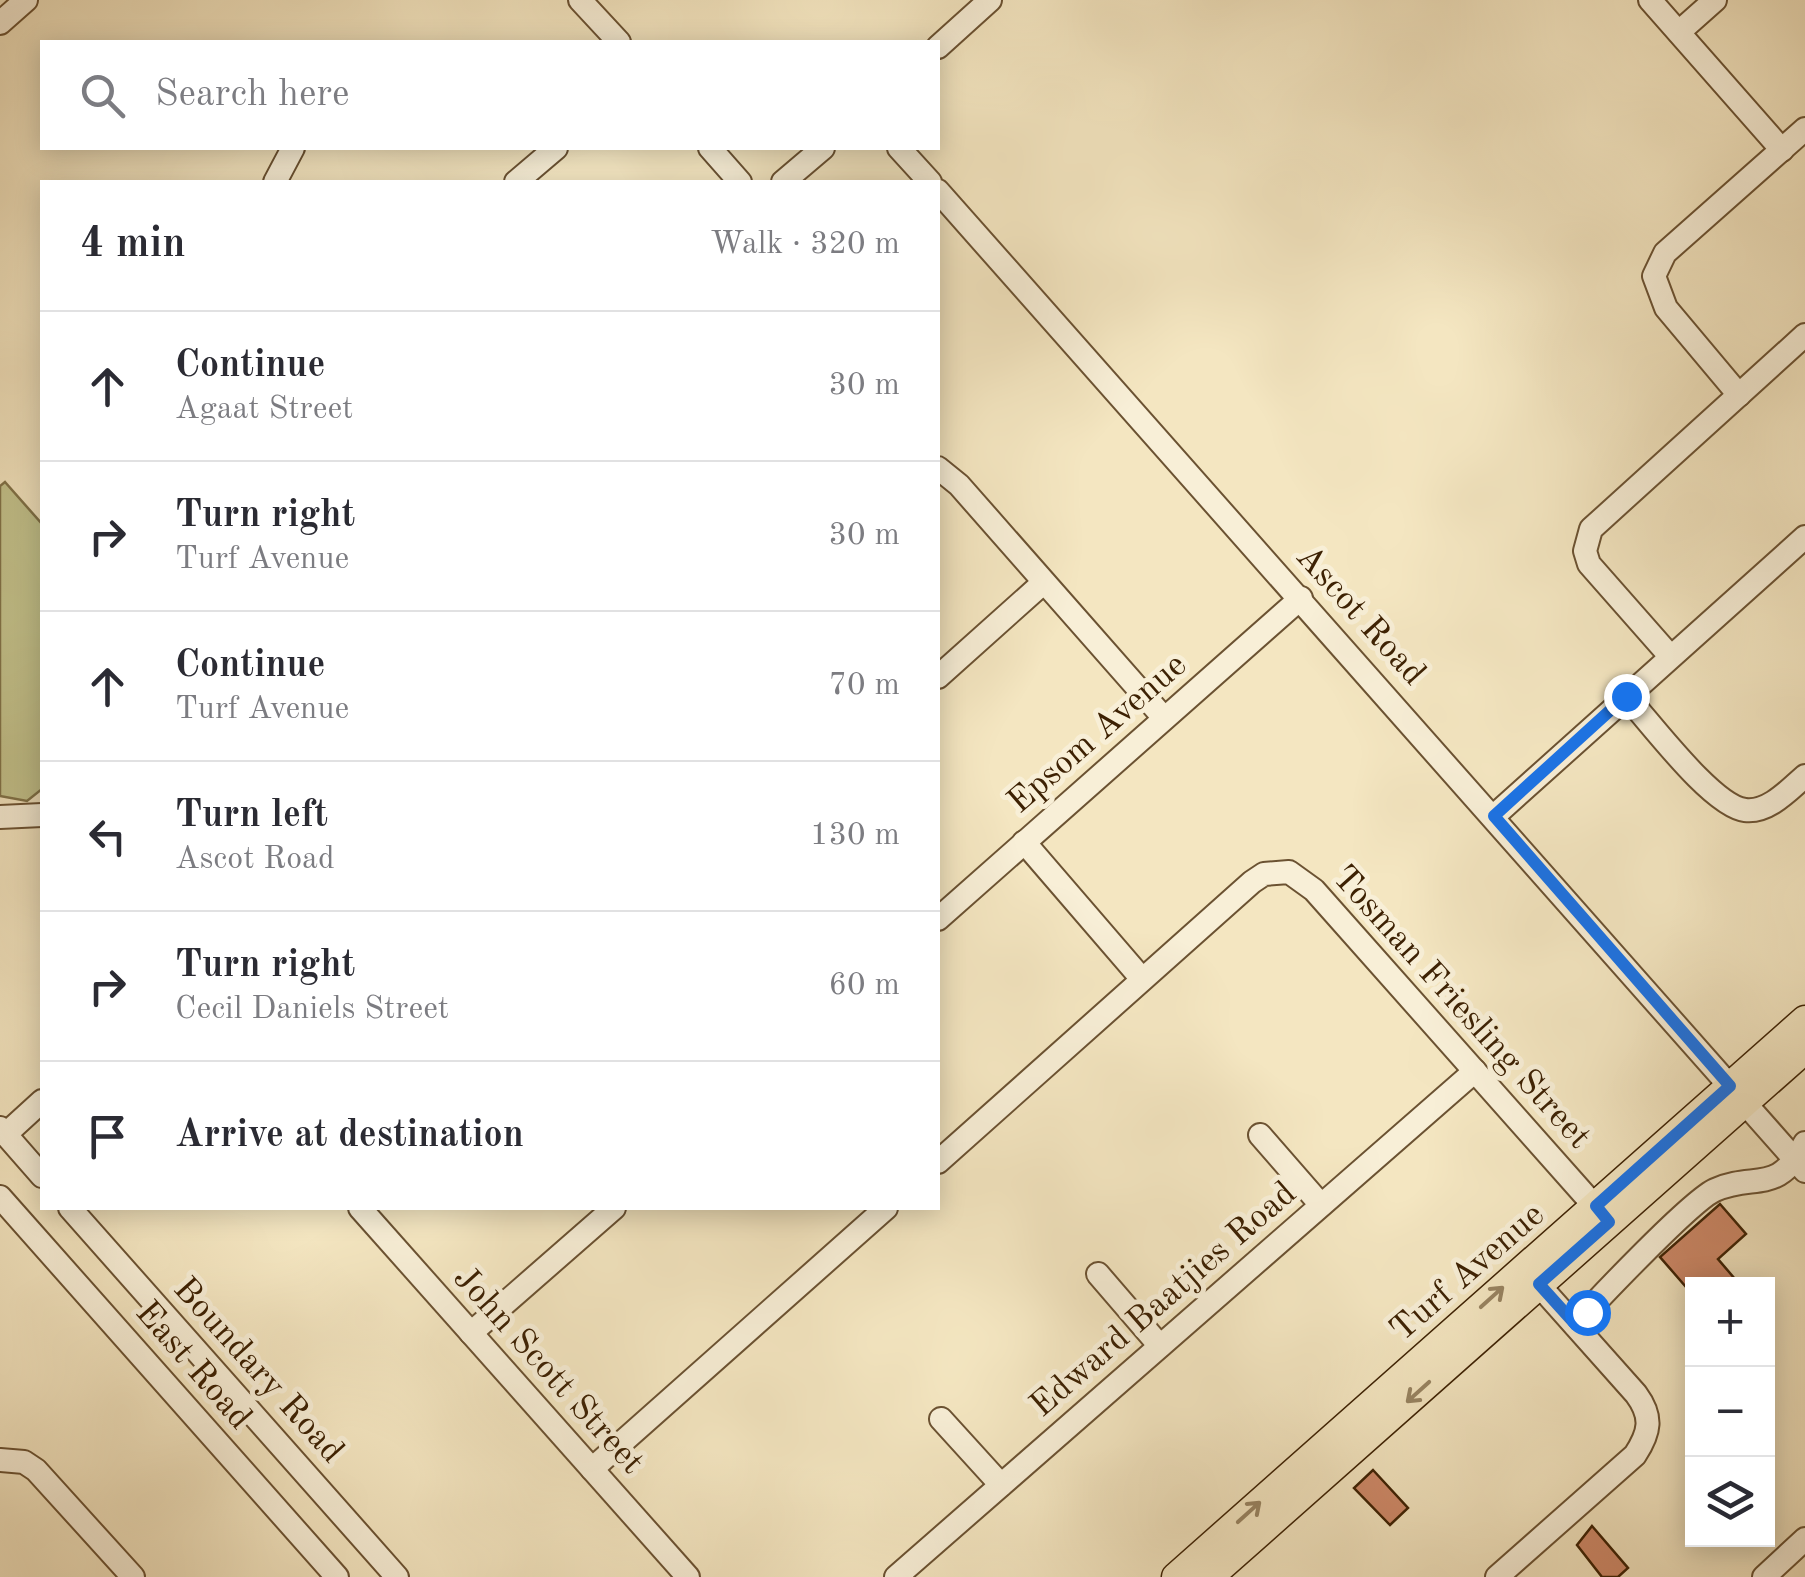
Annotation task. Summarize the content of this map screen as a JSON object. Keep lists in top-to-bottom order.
{
  "streets": {
    "main road": ["Turf Avenue"],
    "street": [
      "Ascot Road",
      "Epsom Avenue",
      "Tosman Friesling Street",
      "Edward Baatjies Road",
      "East Road",
      "Boundary Road",
      "John Scott Street"
    ]
  },
  "crossings": [
    ["Ascot Road", "Epsom Avenue"],
    ["Ascot Road", "Turf Avenue"],
    ["Tosman Friesling Street", "Turf Avenue"],
    ["Tosman Friesling Street", "Edward Baatjies Road"]
  ],
  "page": {
    "search": "Search here",
    "heading": ["4 min", "Walk · 320 m"],
    "list": [
      ["Continue", "Agaat Street", "30 m"],
      ["Turn right", "Turf Avenue", "30 m"],
      ["Continue", "Turf Avenue", "70 m"],
      ["Turn left", "Ascot Road", "130 m"],
      ["Turn right", "Cecil Daniels Street", "60 m"],
      "Arrive at destination"
    ],
    "map_buttons": ["+", "−"]
  }
}
